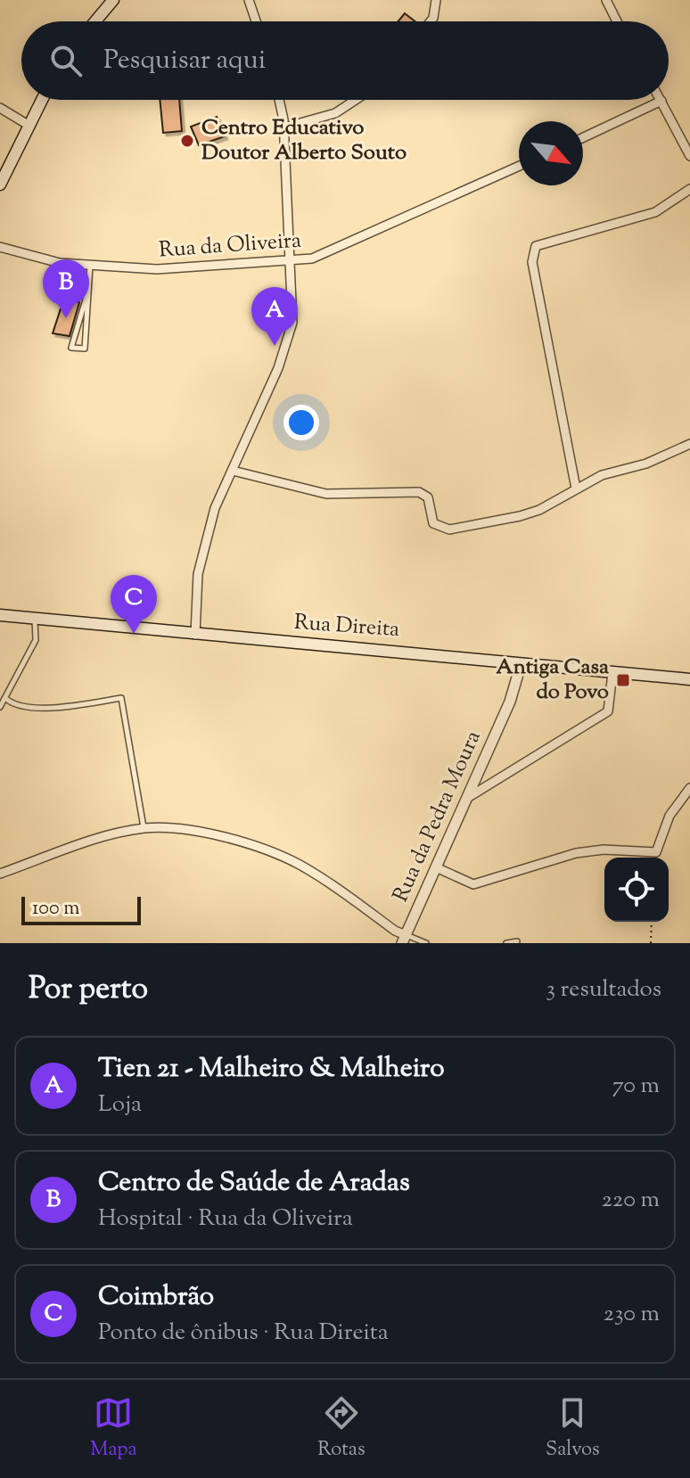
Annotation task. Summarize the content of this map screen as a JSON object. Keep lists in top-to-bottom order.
{
  "streets": {
    "main road": ["Rua Direita"],
    "street": ["Rua da Oliveira", "Rua da Pedra Moura"]
  },
  "crossings": [
    ["Rua Direita", "Rua da Pedra Moura"]
  ],
  "places": {
    "other": ["Centro Educativo Doutor Alberto Souto"],
    "transit": ["Antiga Casa do Povo"]
  },
  "scale_bar": "100 m",
  "north": "bottom right",
  "page": {
    "search": "Pesquisar aqui",
    "pins": ["B", "A", "C"],
    "scale": "100 m",
    "heading": ["Por perto", "3 resultados"],
    "list": [
      {
        "mark": "A",
        "name": "Tien 21 - Malheiro & Malheiro",
        "note": "Loja",
        "value": "70 m"
      },
      {
        "mark": "B",
        "name": "Centro de Saúde de Aradas",
        "note": "Hospital · Rua da Oliveira",
        "value": "220 m"
      },
      {
        "mark": "C",
        "name": "Coimbrão",
        "note": "Ponto de ônibus · Rua Direita",
        "value": "230 m"
      }
    ],
    "nav": ["Mapa", "Rotas", "Salvos"]
  }
}
